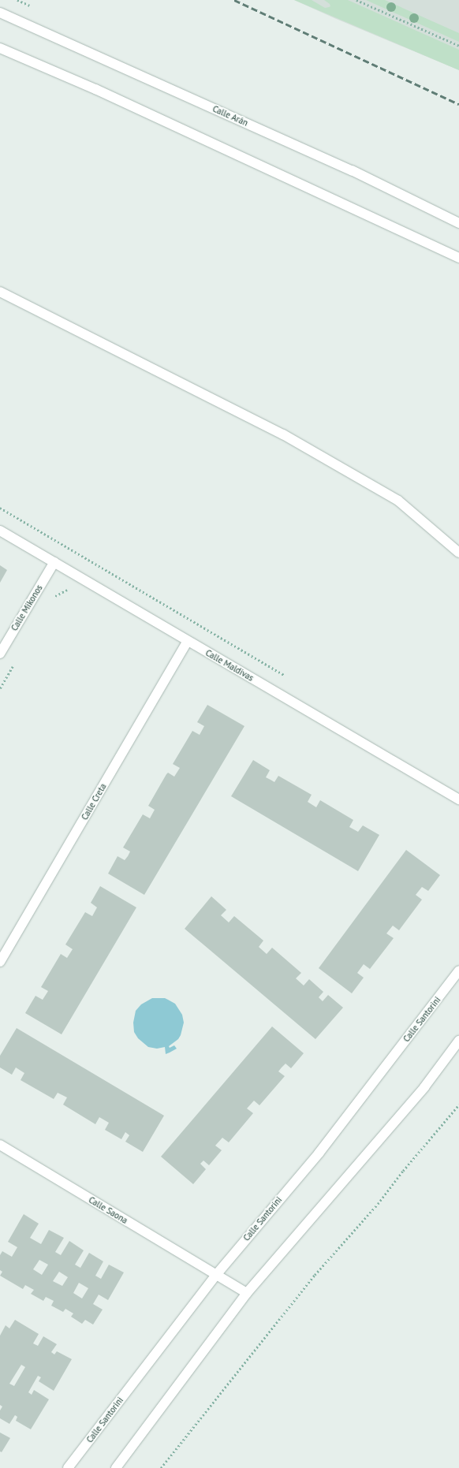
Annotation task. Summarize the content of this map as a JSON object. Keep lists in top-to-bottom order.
{
  "streets": {
    "street": [
      "Calle Arán",
      "Calle Mikonos",
      "Calle Maldivas",
      "Calle Creta",
      "Calle Santorini",
      "Calle Saona"
    ]
  },
  "crossings": [
    ["Calle Mikonos", "Calle Maldivas"],
    ["Calle Maldivas", "Calle Creta"],
    ["Calle Santorini", "Calle Saona"]
  ]
}
